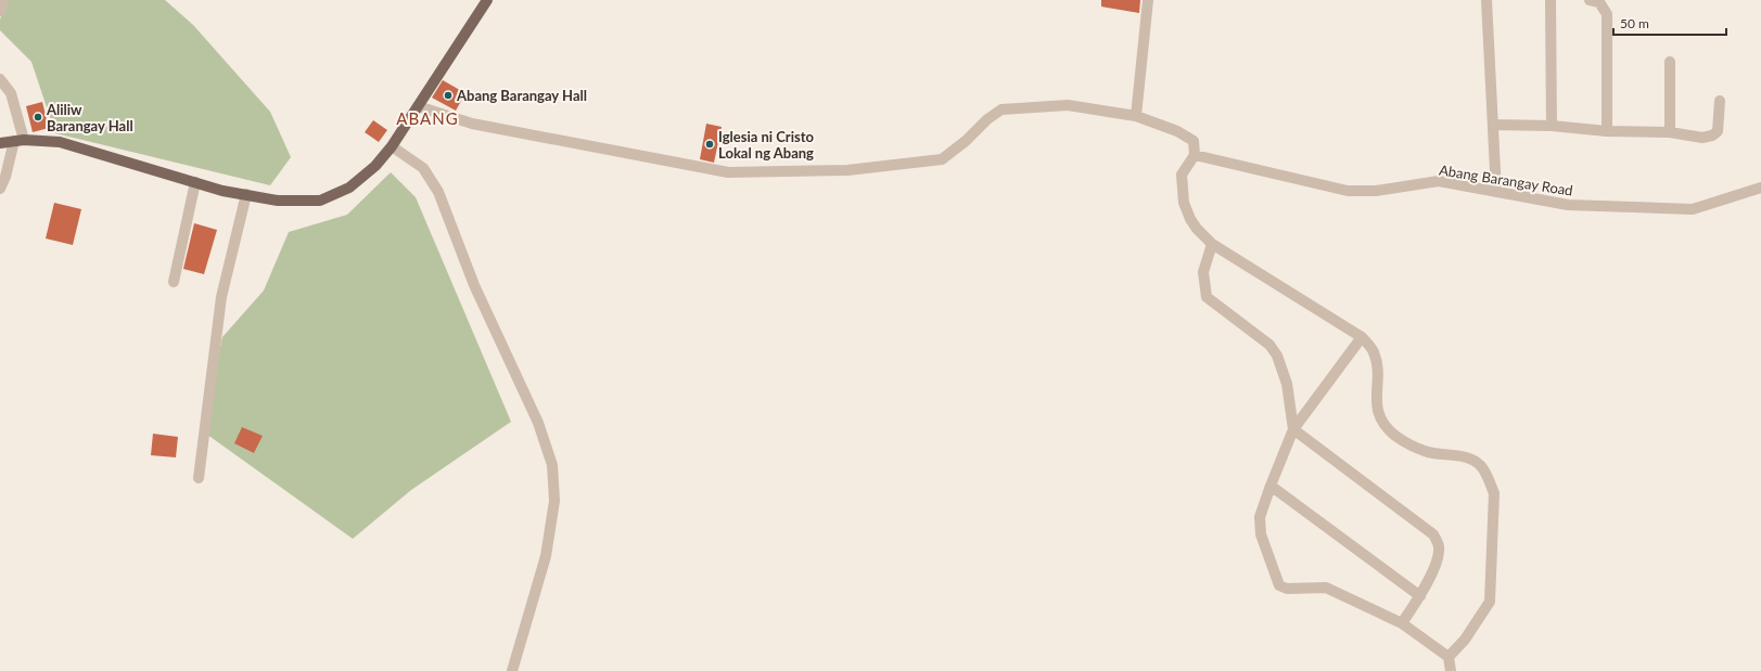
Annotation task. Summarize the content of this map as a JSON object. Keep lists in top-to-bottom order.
{
  "streets": {
    "street": ["Abang Barangay Road"]
  },
  "districts": ["ABANG"],
  "places": ["Abang Barangay Hall", "Aliliw Barangay Hall", "Iglesia ni Cristo Lokal ng Abang"],
  "scale_bar": "50 m"
}
